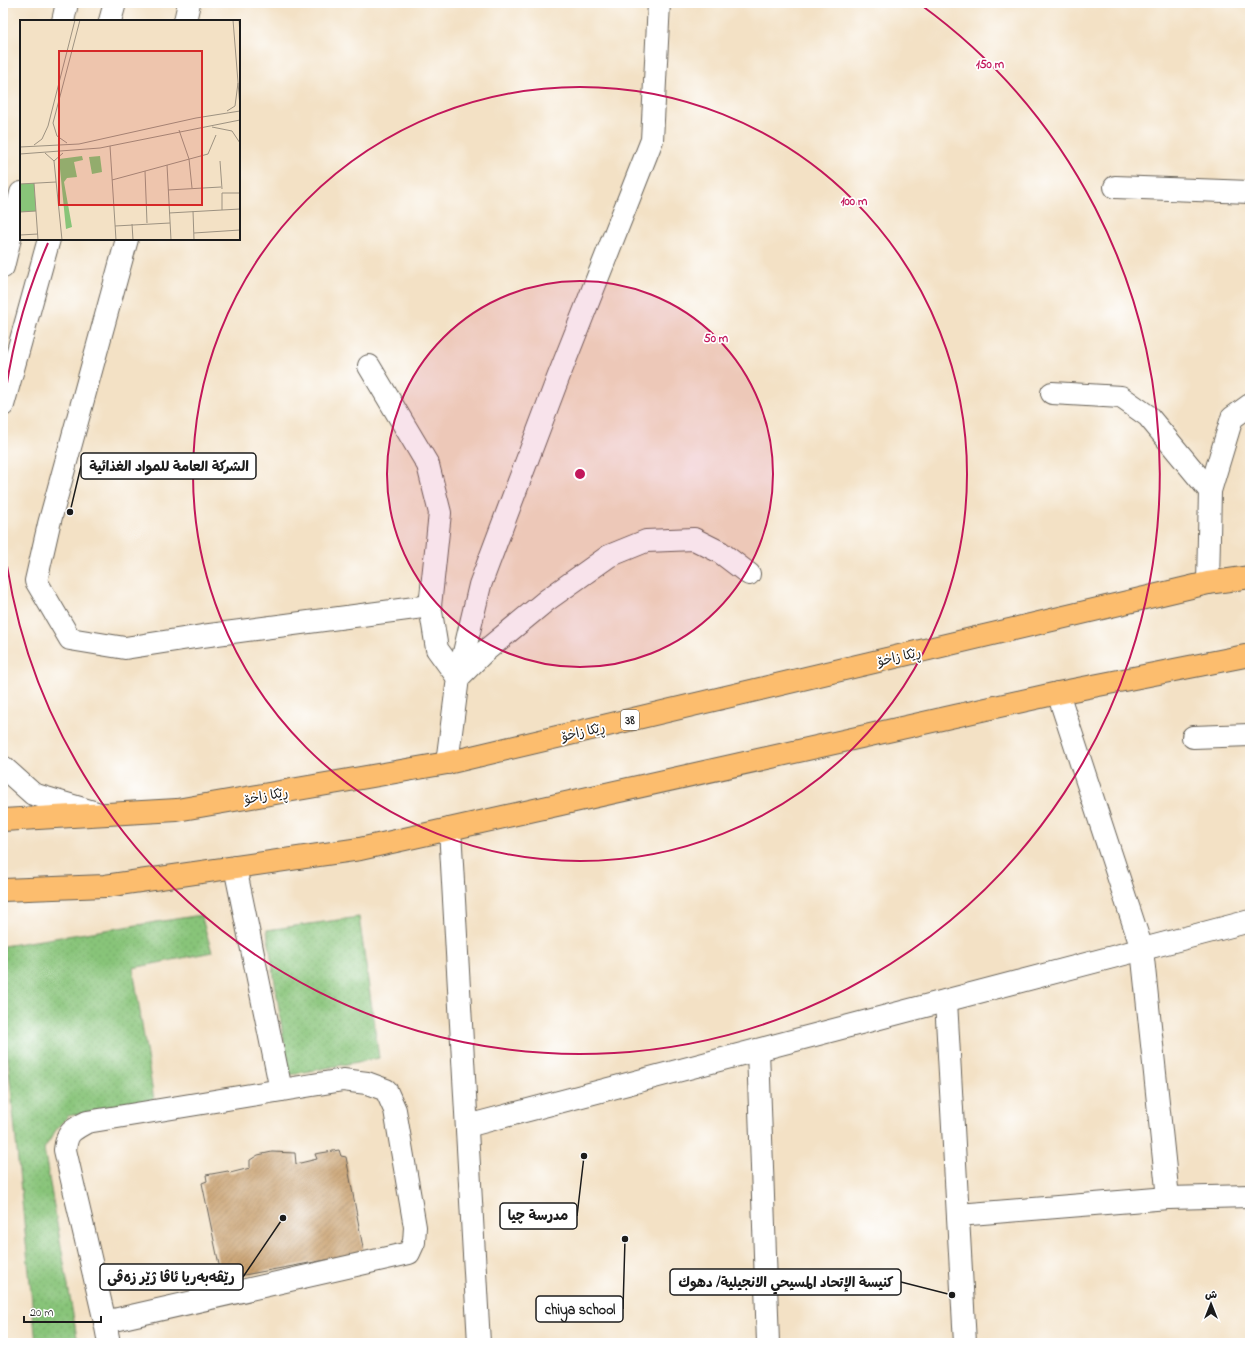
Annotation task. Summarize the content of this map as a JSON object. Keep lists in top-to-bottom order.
{
  "streets": {
    "highway": ["ڕێکا زاخۆ", "38"]
  },
  "places": [
    "الشركة العامة للمواد الغذائية",
    "مدرسة چيا",
    "رێڤەبەریا ئاڤا ژێر زەڤی",
    "chiya school",
    "كنيسة الإتحاد المسيحي الانجيلية/ دهوك"
  ],
  "scale_bar": "20 m",
  "north": "top",
  "rings": ["150 m", "100 m", "50 m"]
}
